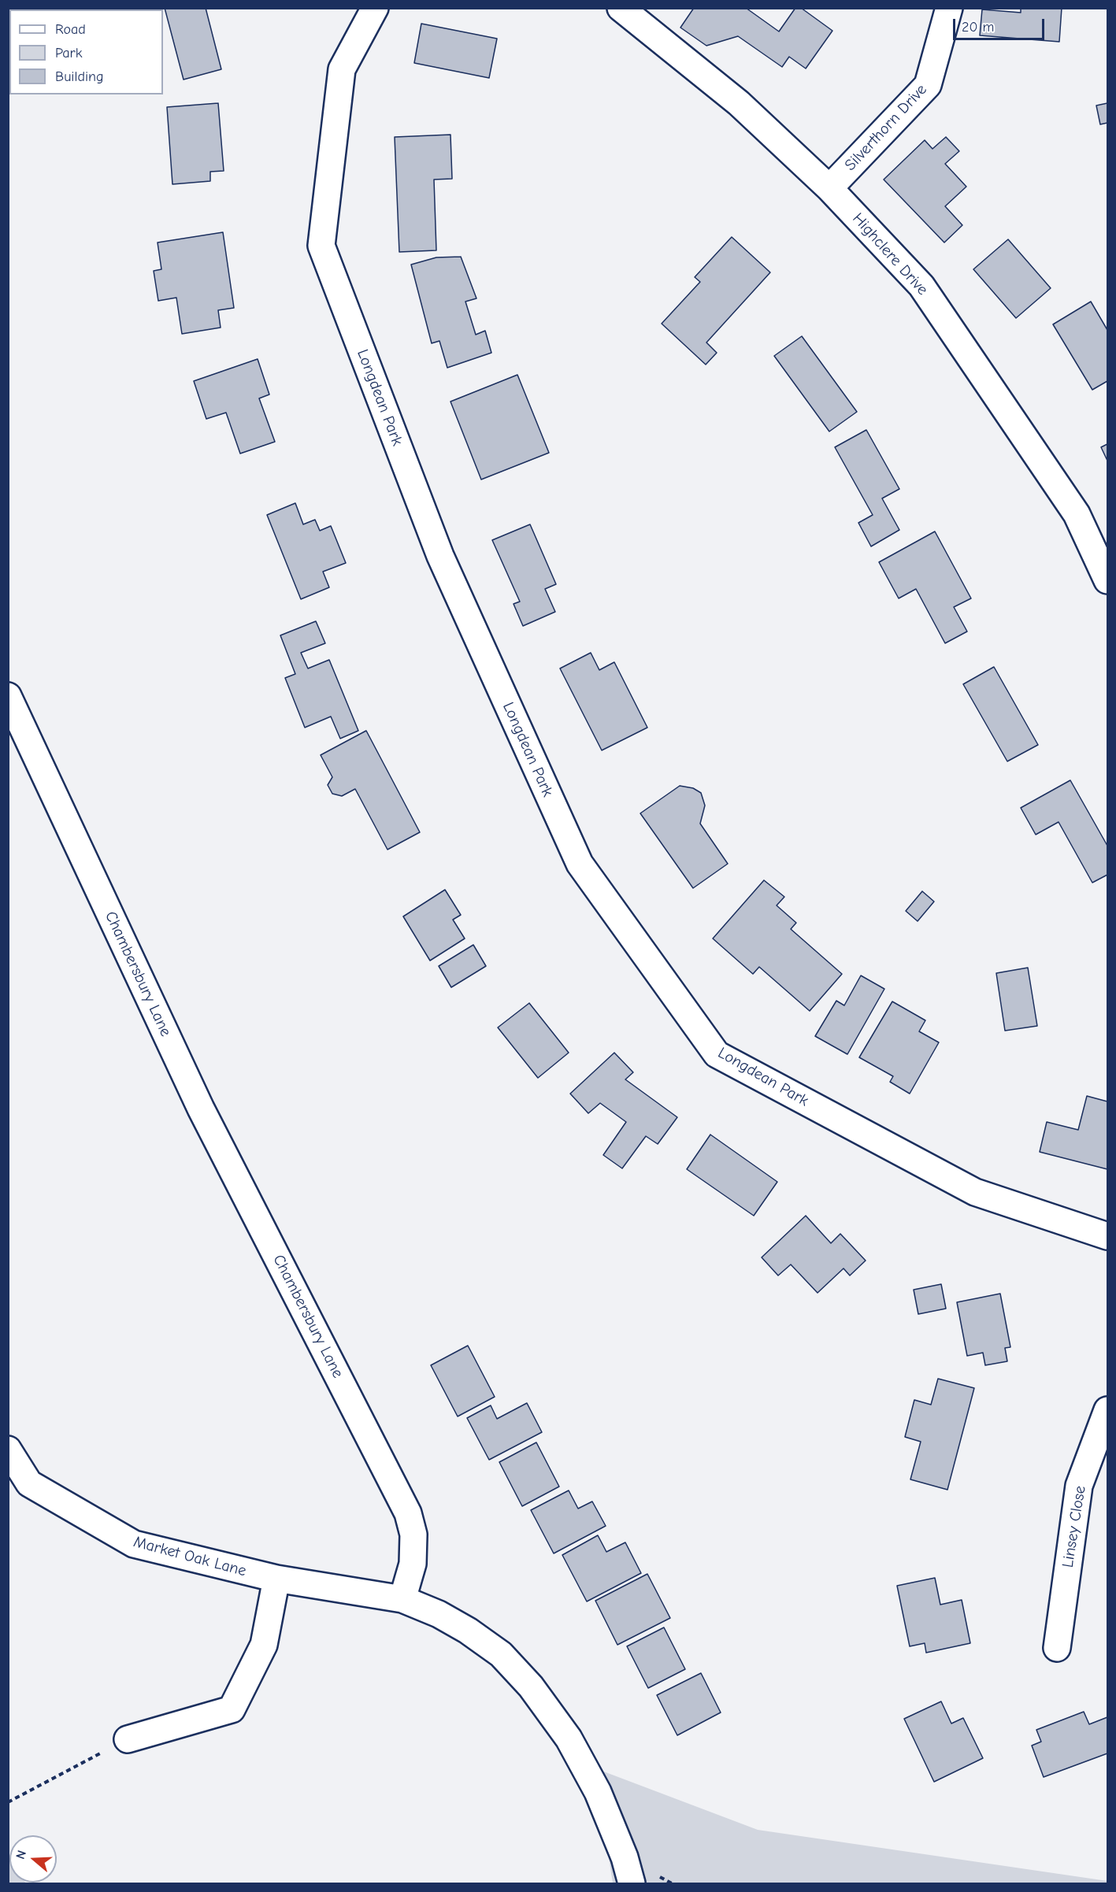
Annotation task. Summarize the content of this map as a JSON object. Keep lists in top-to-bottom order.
{
  "streets": {
    "street": [
      "Silverthorn Drive",
      "Highclere Drive",
      "Longdean Park",
      "Chambersbury Lane",
      "Linsey Close",
      "Market Oak Lane"
    ]
  },
  "crossings": [
    ["Silverthorn Drive", "Highclere Drive"],
    ["Chambersbury Lane", "Market Oak Lane"]
  ],
  "legend": ["Road", "Park", "Building"],
  "scale_bar": "20 m",
  "north": "left"
}
